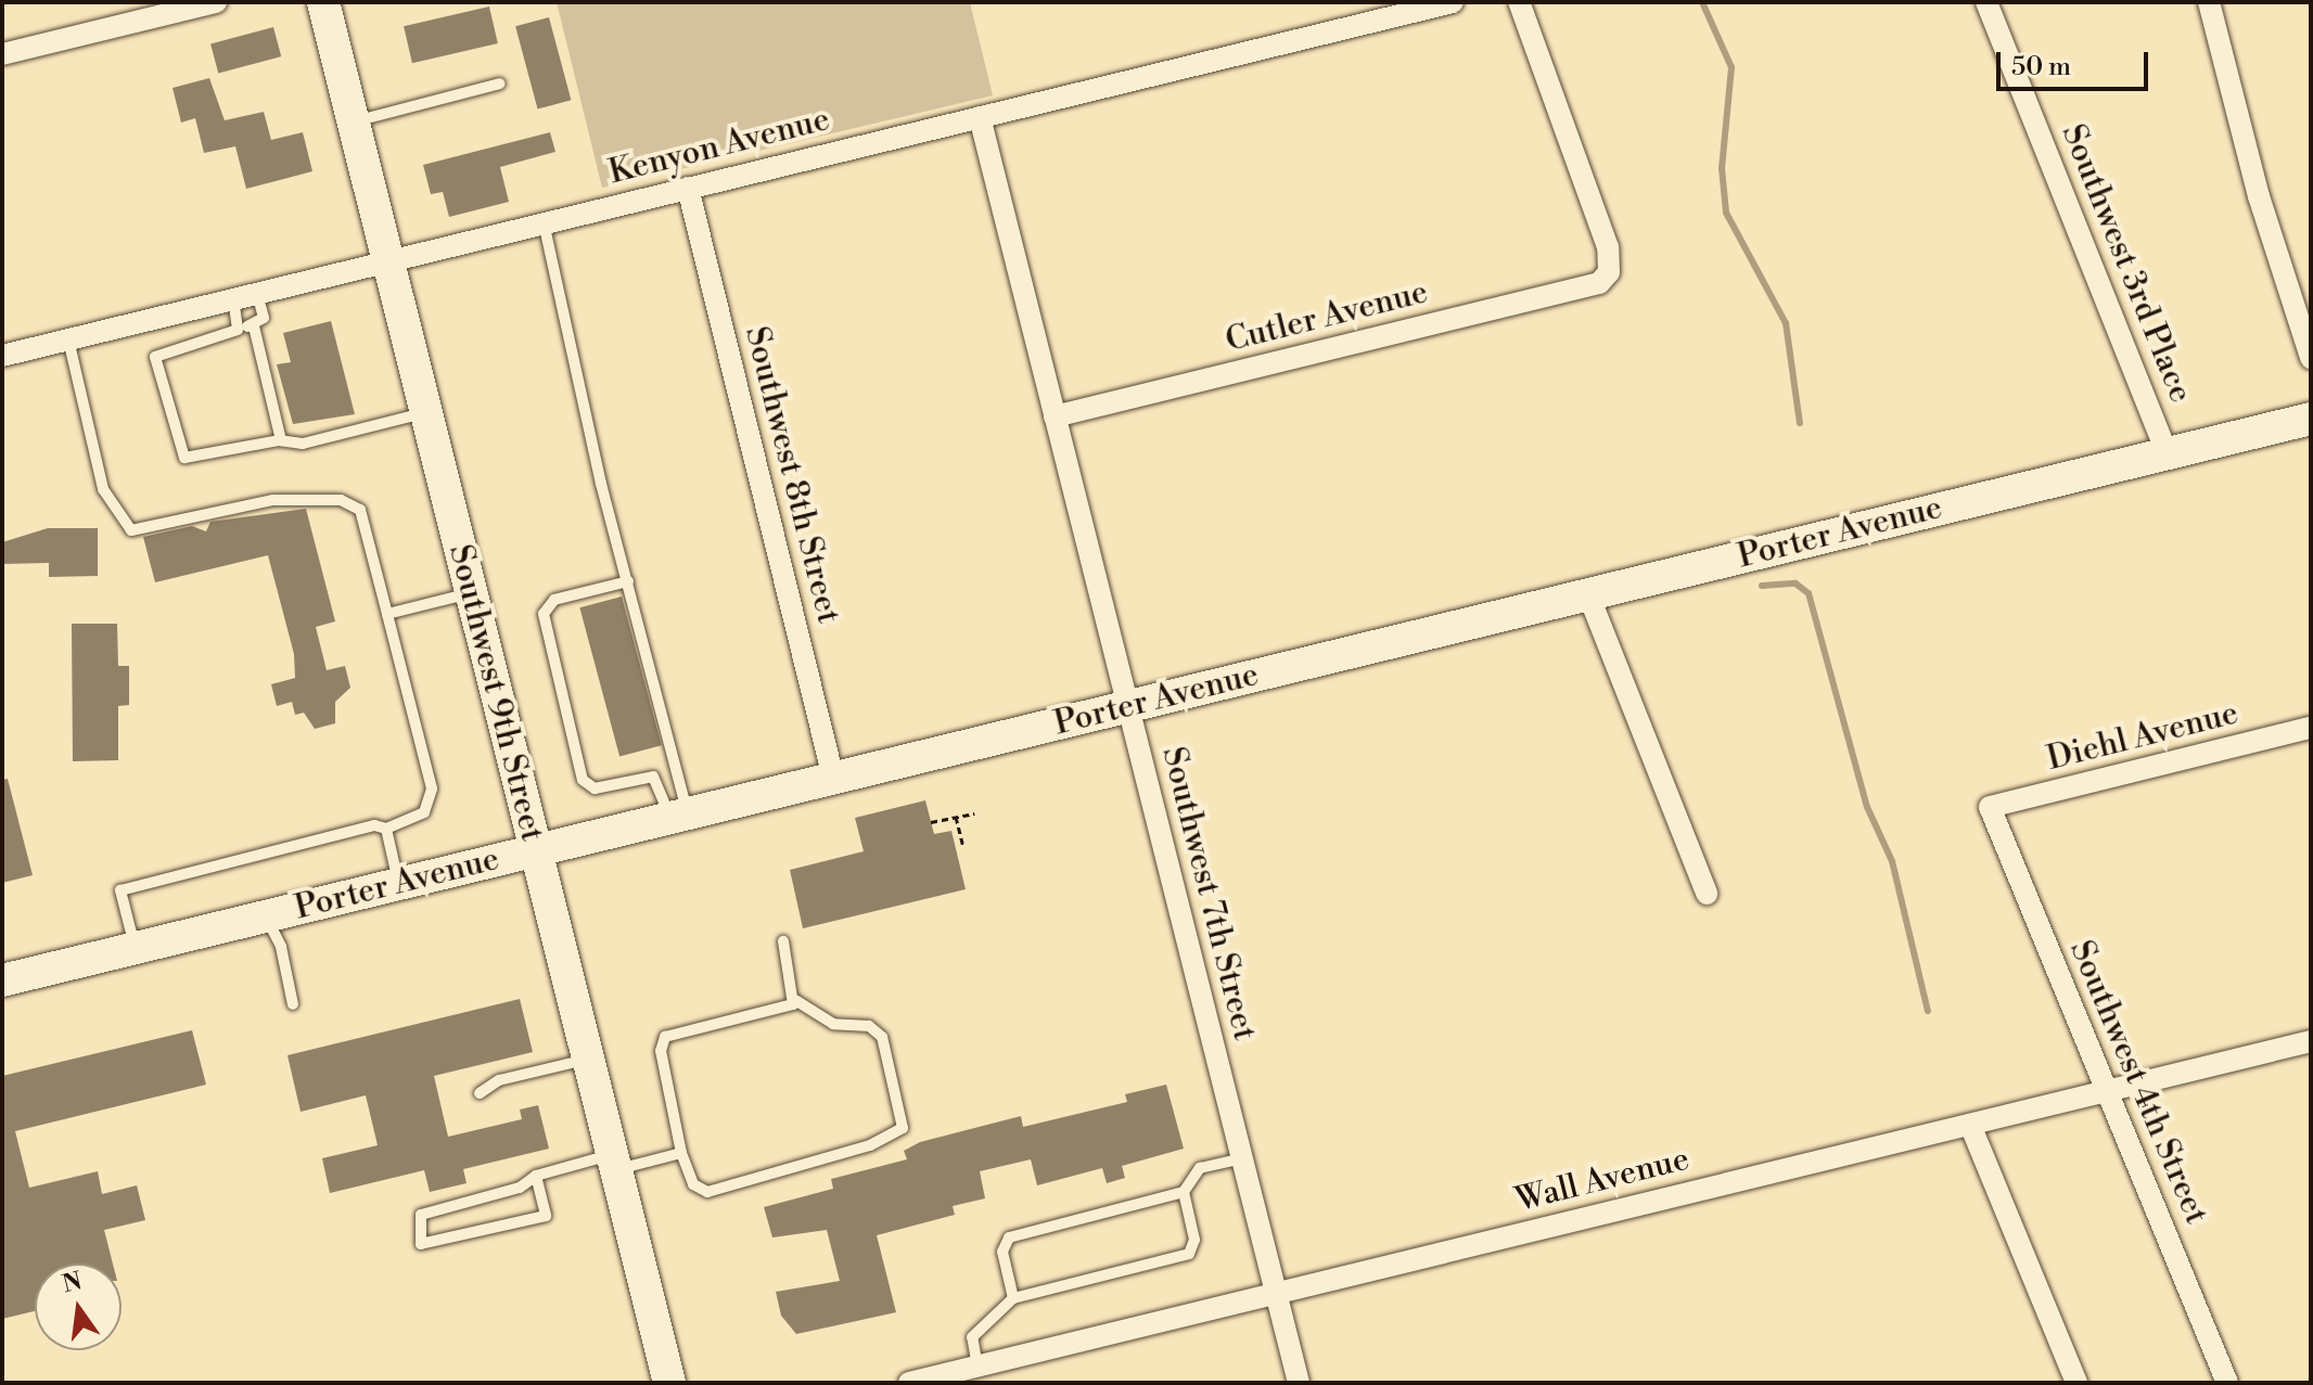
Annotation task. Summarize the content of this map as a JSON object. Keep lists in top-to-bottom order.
{
  "streets": {
    "street": [
      "Kenyon Avenue",
      "Southwest 3rd Place",
      "Cutler Avenue",
      "Southwest 8th Street",
      "Porter Avenue",
      "Southwest 9th Street",
      "Diehl Avenue",
      "Southwest 7th Street",
      "Southwest 4th Street",
      "Wall Avenue"
    ]
  },
  "crossings": [
    ["Kenyon Avenue", "Southwest 8th Street"],
    ["Kenyon Avenue", "Southwest 9th Street"],
    ["Kenyon Avenue", "Southwest 7th Street"],
    ["Southwest 3rd Place", "Porter Avenue"],
    ["Cutler Avenue", "Southwest 7th Street"],
    ["Southwest 8th Street", "Porter Avenue"],
    ["Porter Avenue", "Southwest 9th Street"],
    ["Porter Avenue", "Southwest 7th Street"],
    ["Diehl Avenue", "Southwest 4th Street"],
    ["Southwest 7th Street", "Wall Avenue"],
    ["Southwest 4th Street", "Wall Avenue"]
  ],
  "scale_bar": "50 m",
  "north": "top"
}
